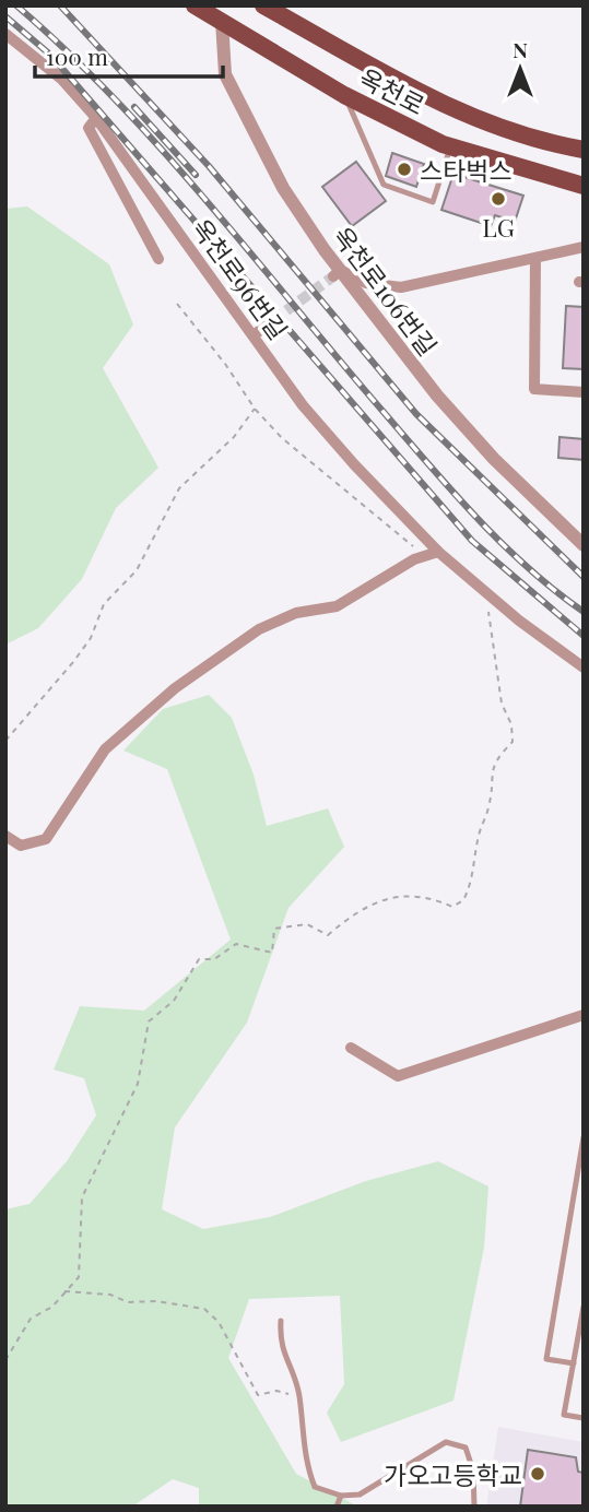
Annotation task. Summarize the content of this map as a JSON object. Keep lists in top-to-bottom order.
{
  "streets": {
    "main road": ["옥천로"],
    "street": ["옥천로96번길", "옥천로106번길"]
  },
  "crossings": [
    ["옥천로", "옥천로106번길"]
  ],
  "places": ["스타벅스", "LG", "가오고등학교"],
  "scale_bar": "100 m",
  "north": "top"
}
